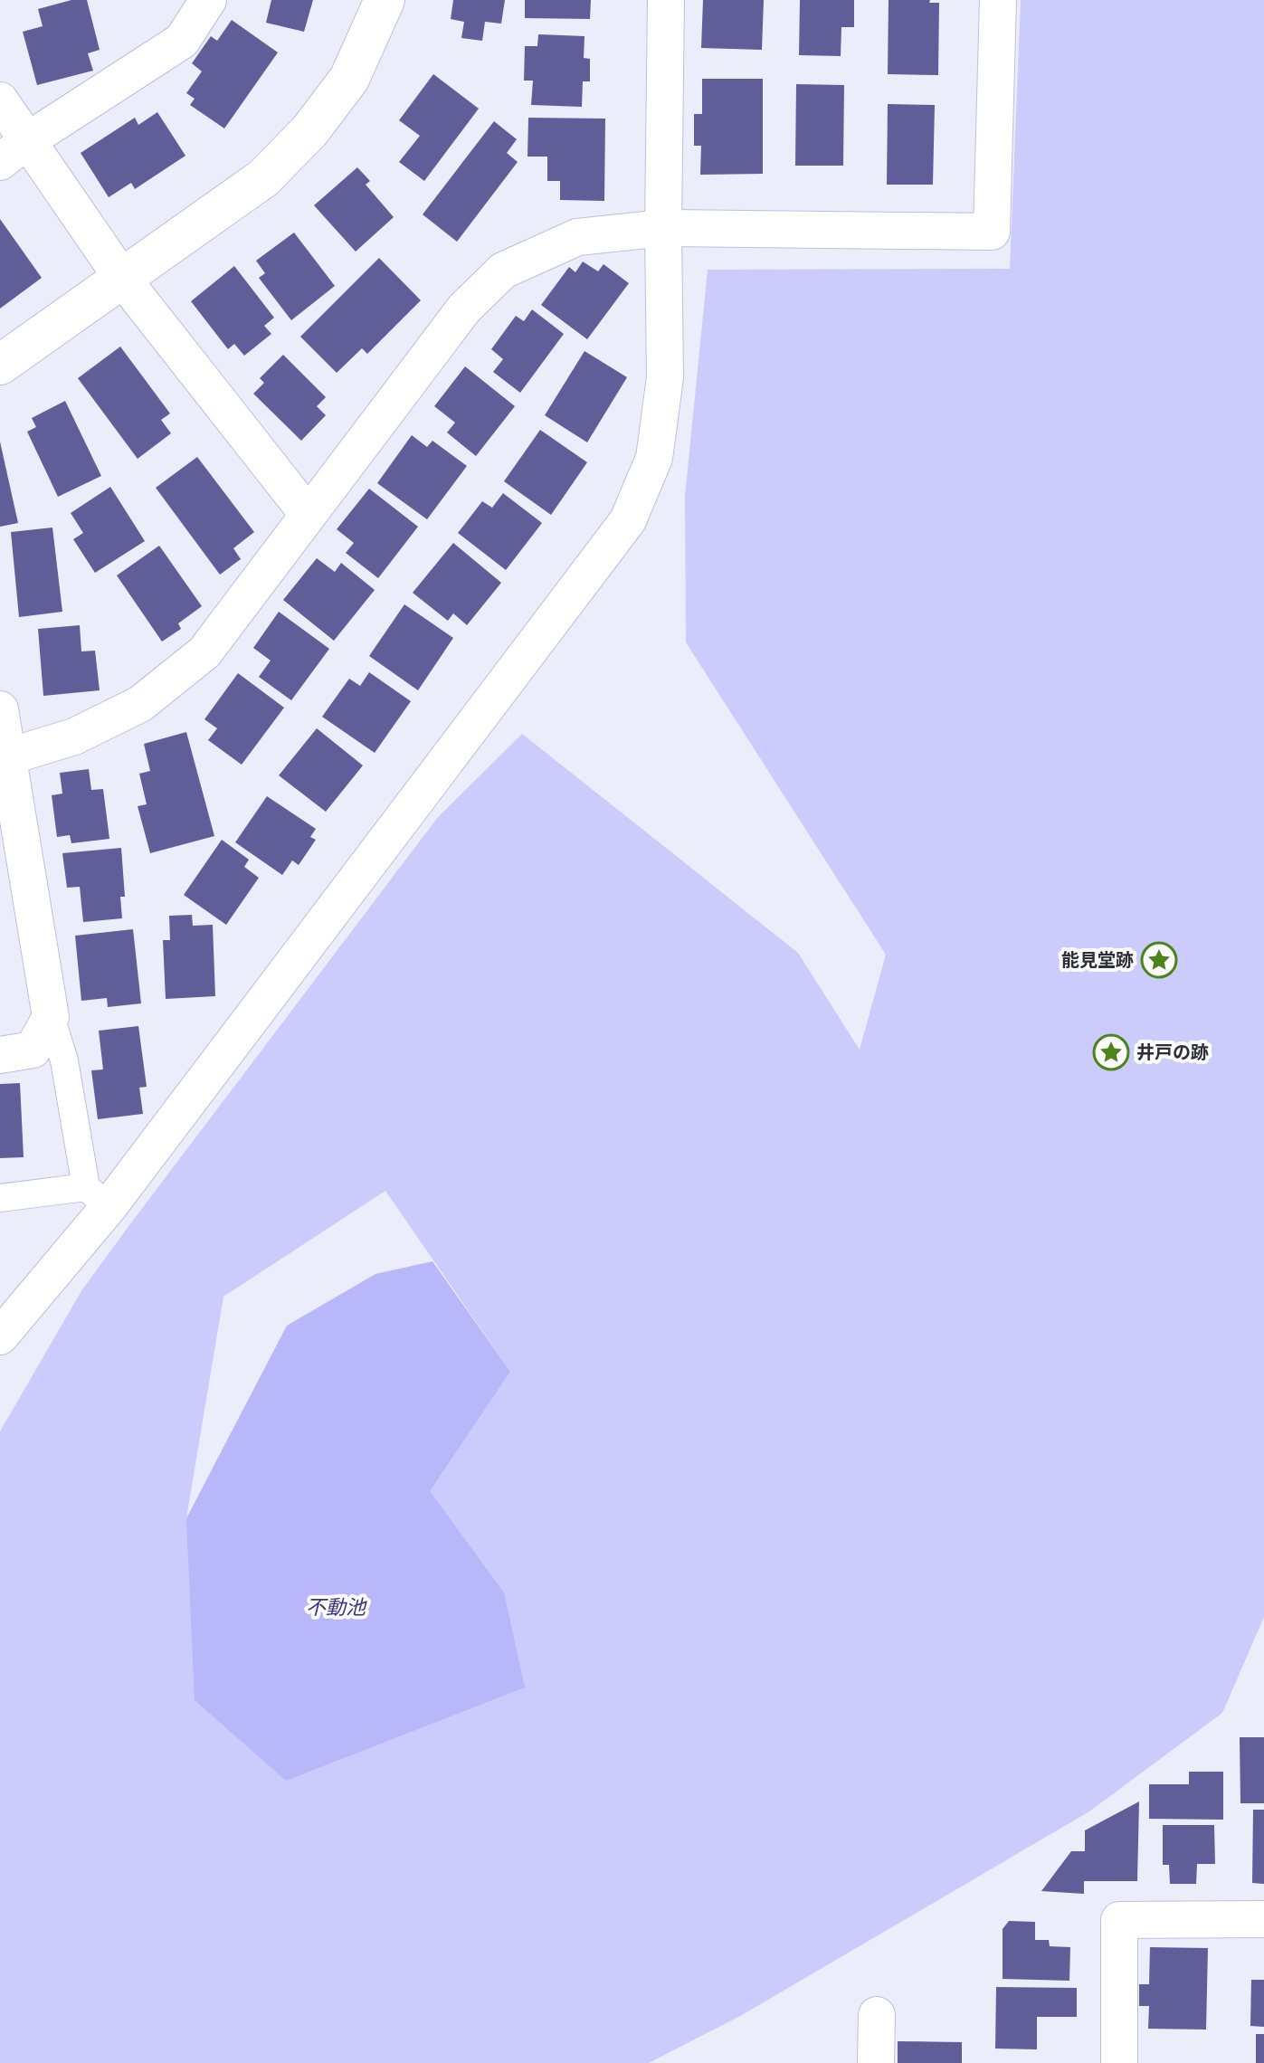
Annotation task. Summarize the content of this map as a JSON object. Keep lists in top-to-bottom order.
{
  "water": ["不動池"],
  "places": {
    "place": ["能見堂跡", "井戸の跡"]
  }
}
